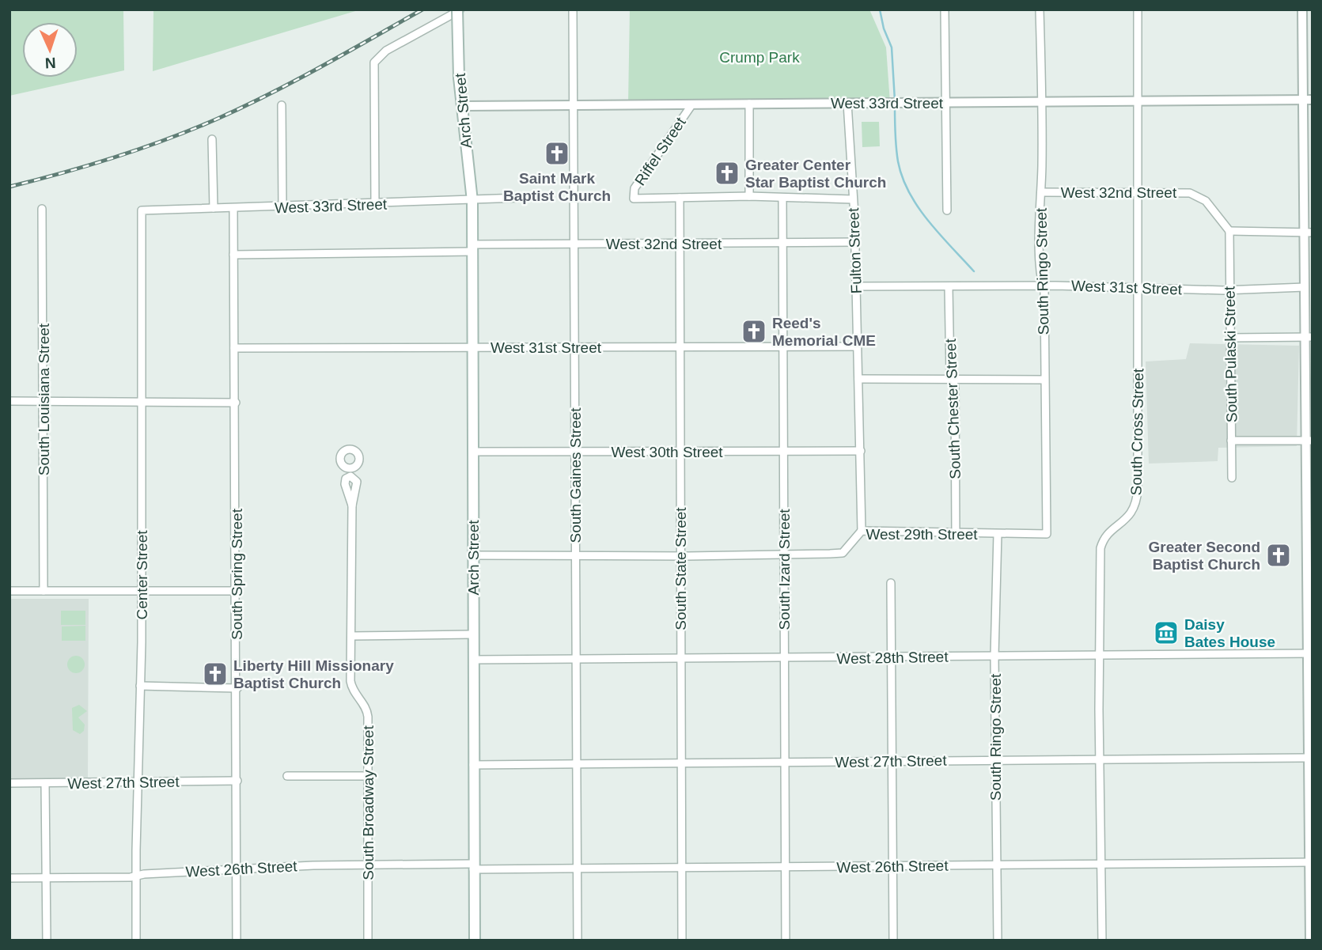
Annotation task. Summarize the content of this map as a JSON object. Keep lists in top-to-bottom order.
{
  "streets": {
    "main road": ["Arch Street"],
    "street": [
      "West 33rd Street",
      "Riffel Street",
      "West 32nd Street",
      "Fulton Street",
      "South Ringo Street",
      "West 31st Street",
      "South Pulaski Street",
      "South Louisiana Street",
      "South Chester Street",
      "South Cross Street",
      "West 30th Street",
      "South Gaines Street",
      "West 29th Street",
      "South State Street",
      "South Izard Street",
      "South Spring Street",
      "Center Street",
      "West 28th Street",
      "West 27th Street",
      "South Broadway Street",
      "West 26th Street"
    ]
  },
  "crossings": [
    ["West 33rd Street", "Arch Street"],
    ["West 33rd Street", "Riffel Street"],
    ["West 33rd Street", "Fulton Street"],
    ["West 33rd Street", "South Ringo Street"],
    ["West 33rd Street", "South Cross Street"],
    ["West 33rd Street", "South Gaines Street"],
    ["West 33rd Street", "South Spring Street"],
    ["West 33rd Street", "Center Street"],
    ["Arch Street", "West 32nd Street"],
    ["Arch Street", "West 31st Street"],
    ["Arch Street", "West 30th Street"],
    ["Arch Street", "West 29th Street"],
    ["Arch Street", "West 28th Street"],
    ["Arch Street", "West 27th Street"],
    ["Arch Street", "West 26th Street"],
    ["Riffel Street", "South State Street"],
    ["West 32nd Street", "Fulton Street"],
    ["West 32nd Street", "South Ringo Street"],
    ["West 32nd Street", "South Pulaski Street"],
    ["West 32nd Street", "South Cross Street"],
    ["West 32nd Street", "South Gaines Street"],
    ["West 32nd Street", "South State Street"],
    ["West 32nd Street", "South Izard Street"],
    ["West 32nd Street", "South Spring Street"],
    ["Fulton Street", "West 31st Street"],
    ["Fulton Street", "West 30th Street"],
    ["Fulton Street", "West 29th Street"],
    ["South Ringo Street", "West 31st Street"],
    ["South Ringo Street", "West 29th Street"],
    ["South Ringo Street", "West 28th Street"],
    ["South Ringo Street", "West 27th Street"],
    ["South Ringo Street", "West 26th Street"],
    ["West 31st Street", "South Pulaski Street"],
    ["West 31st Street", "South Chester Street"],
    ["West 31st Street", "South Cross Street"],
    ["West 31st Street", "South Gaines Street"],
    ["West 31st Street", "South State Street"],
    ["West 31st Street", "South Izard Street"],
    ["West 31st Street", "South Spring Street"],
    ["South Chester Street", "West 29th Street"],
    ["South Cross Street", "West 28th Street"],
    ["South Cross Street", "West 27th Street"],
    ["South Cross Street", "West 26th Street"],
    ["West 30th Street", "South Gaines Street"],
    ["West 30th Street", "South State Street"],
    ["West 30th Street", "South Izard Street"],
    ["South Gaines Street", "West 29th Street"],
    ["South Gaines Street", "West 28th Street"],
    ["South Gaines Street", "West 27th Street"],
    ["South Gaines Street", "West 26th Street"],
    ["West 29th Street", "South State Street"],
    ["West 29th Street", "South Izard Street"],
    ["South State Street", "West 28th Street"],
    ["South State Street", "West 27th Street"],
    ["South State Street", "West 26th Street"],
    ["South Izard Street", "West 28th Street"],
    ["South Izard Street", "West 27th Street"],
    ["South Izard Street", "West 26th Street"],
    ["South Spring Street", "West 27th Street"],
    ["South Spring Street", "West 26th Street"],
    ["Center Street", "West 27th Street"],
    ["Center Street", "West 26th Street"],
    ["South Broadway Street", "West 26th Street"]
  ],
  "parks": ["Crump Park"],
  "places": {
    "church": [
      "Saint Mark Baptist Church",
      "Greater Center Star Baptist Church",
      "Reed's Memorial CME",
      "Greater Second Baptist Church",
      "Liberty Hill Missionary Baptist Church"
    ],
    "museum": ["Daisy Bates House"]
  },
  "north": "bottom"
}
